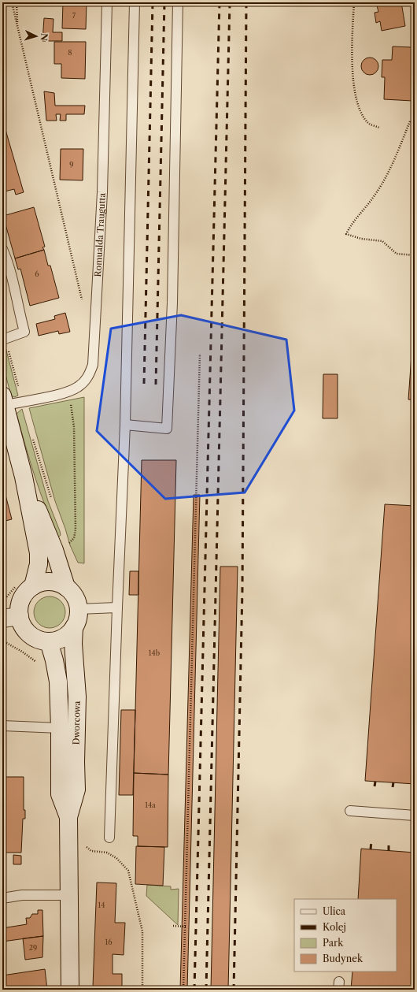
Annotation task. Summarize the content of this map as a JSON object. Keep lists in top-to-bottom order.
{
  "streets": {
    "street": ["Dworcowa"],
    "lane": ["Romualda Traugutta"]
  },
  "house_numbers": [
    "7",
    "8",
    "9",
    "6",
    "14b",
    "14a",
    "14",
    "16",
    "29"
  ],
  "legend": [
    "Ulica",
    "Kolej",
    "Park",
    "Budynek"
  ],
  "north": "right"
}
